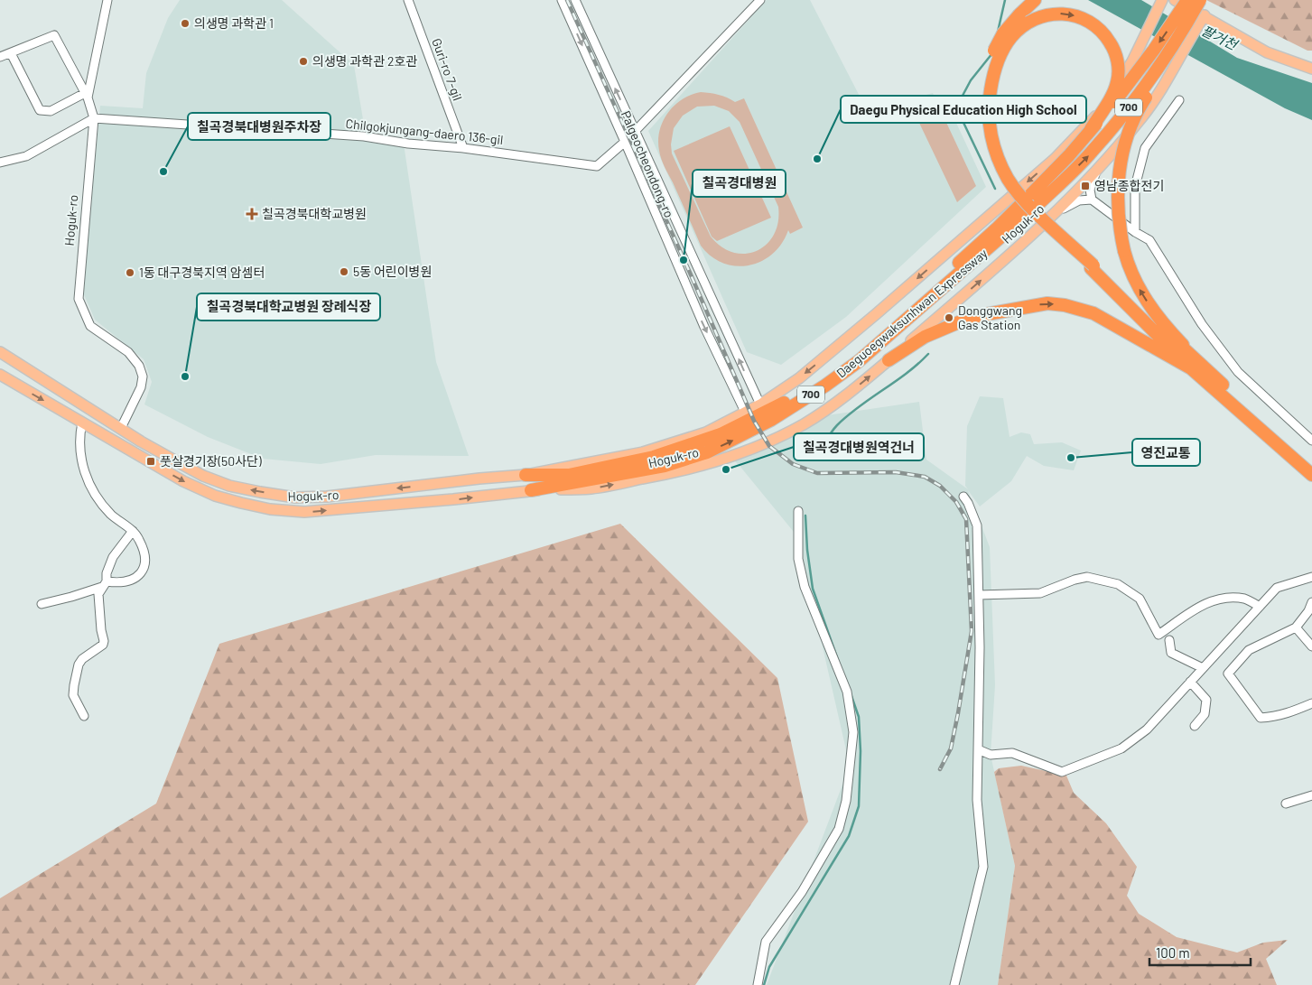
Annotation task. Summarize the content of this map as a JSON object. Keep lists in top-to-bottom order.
{
  "streets": {
    "highway": ["700", "Daeguoegwaksunhwan Expressway"],
    "main road": ["Hoguk-ro"],
    "street": ["Guri-ro 7-gil", "Chilgokjungang-daero 136-gil", "Palgeocheondong-ro"]
  },
  "crossings": [
    ["Guri-ro 7-gil", "Chilgokjungang-daero 136-gil"],
    ["Chilgokjungang-daero 136-gil", "Palgeocheondong-ro"],
    ["Chilgokjungang-daero 136-gil", "Hoguk-ro"],
    ["Palgeocheondong-ro", "Hoguk-ro"],
    ["Hoguk-ro", "Daeguoegwaksunhwan Expressway"]
  ],
  "water": ["팔거천"],
  "places": {
    "other": [
      "의생명 과학관 1",
      "의생명 과학관 2호관",
      "Daegu Physical Education High School",
      "칠곡경북대병원주차장",
      "칠곡경대병원",
      "5동 어린이병원",
      "1동 대구경북지역 암셈터",
      "Donggwang Gas Station",
      "칠곡경북대학교병원 장례식장",
      "영진교통",
      "칠곡경대병원역건너"
    ],
    "transit": ["영남종합전기", "풋살경기장(50사단)"],
    "health": ["칠곡경북대학교병원"]
  },
  "scale_bar": "100 m"
}
